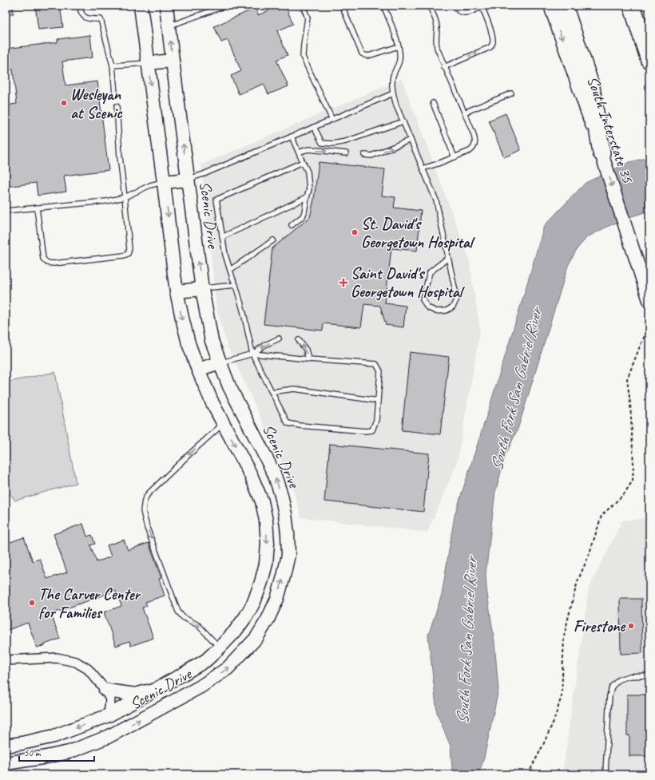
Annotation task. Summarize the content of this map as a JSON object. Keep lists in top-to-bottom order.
{
  "streets": {
    "street": ["South Interstate 35", "Scenic Drive"]
  },
  "one_way": ["South Interstate 35"],
  "water": ["South Fork San Gabriel River"],
  "places": {
    "other": [
      "Wesleyan at Scenic",
      "St. David's Georgetown Hospital",
      "The Carver Center for Families",
      "Firestone"
    ],
    "health": ["Saint David's Georgetown Hospital"]
  },
  "scale_bar": "50 m"
}
